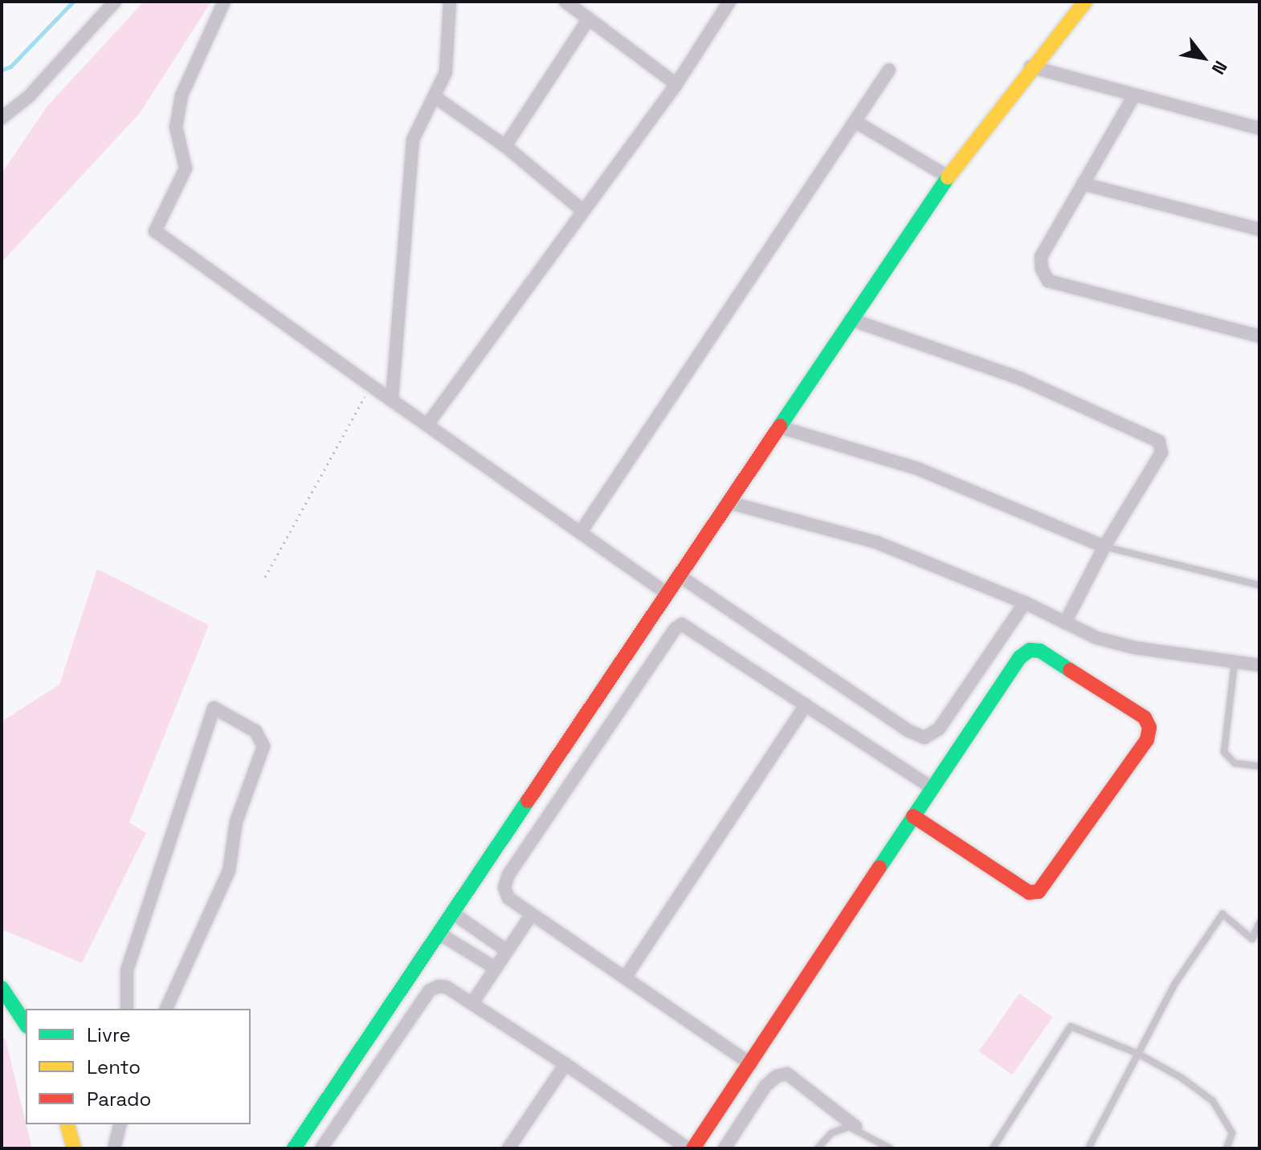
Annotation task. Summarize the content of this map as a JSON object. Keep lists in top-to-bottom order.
{
  "legend": ["Livre", "Lento", "Parado"],
  "north": "bottom right"
}
